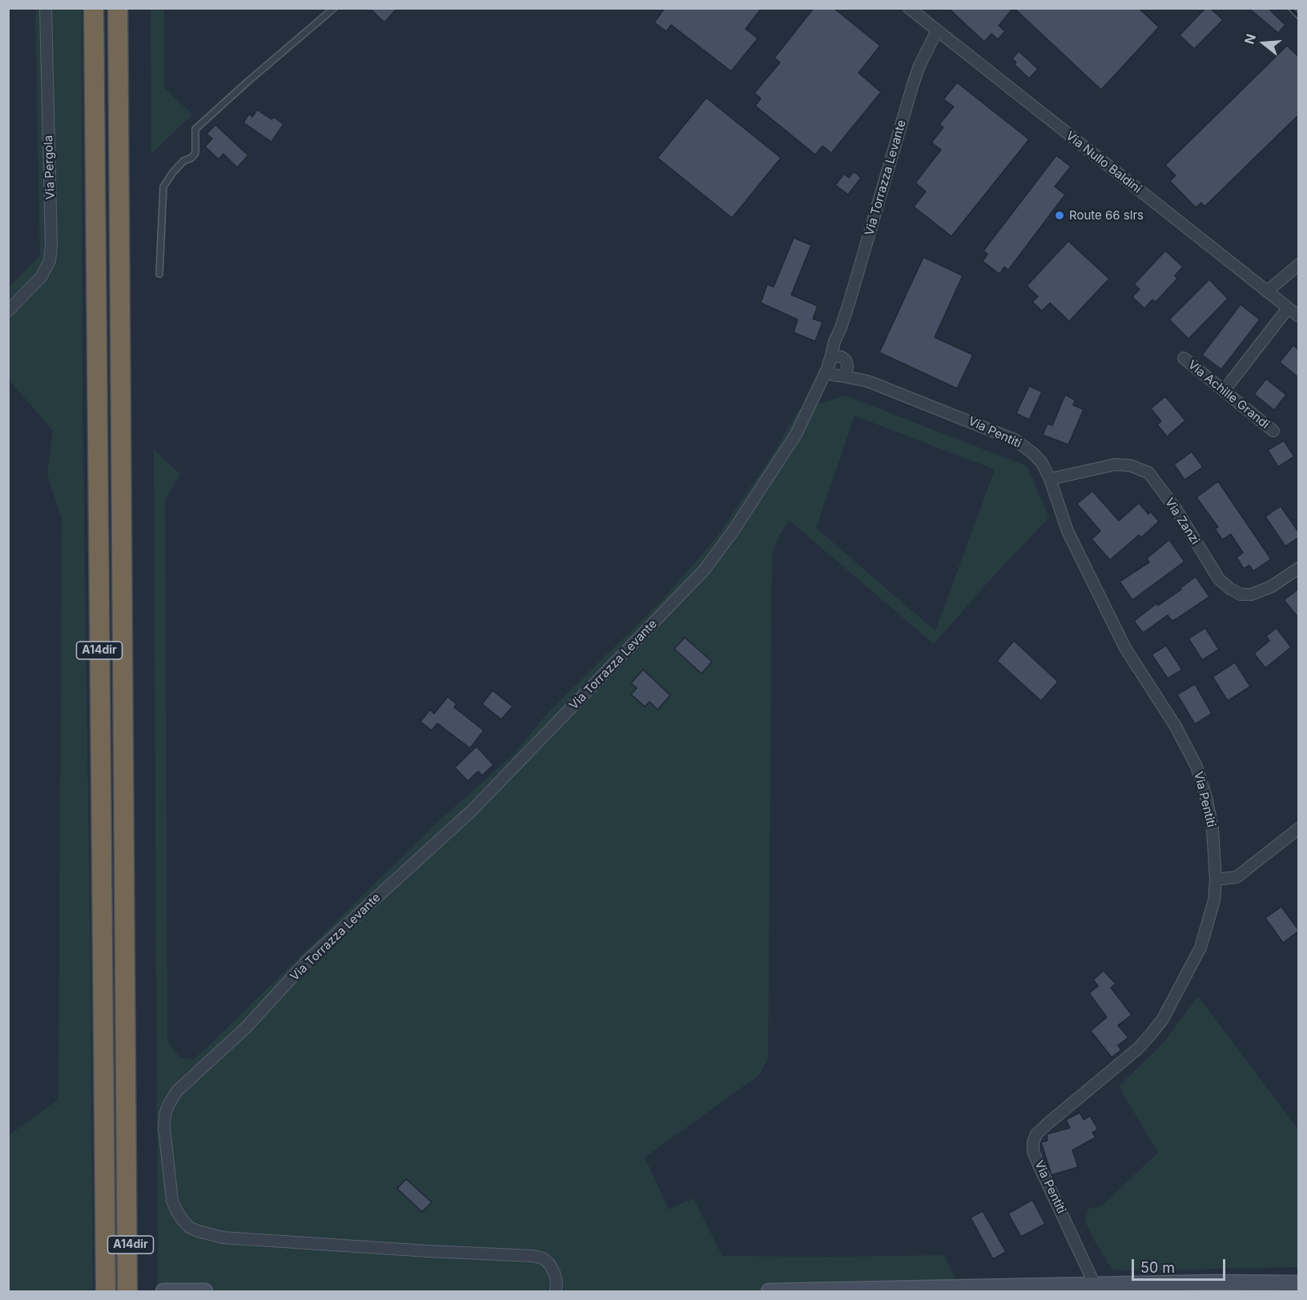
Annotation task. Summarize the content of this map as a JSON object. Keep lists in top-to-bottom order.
{
  "streets": {
    "highway": ["A14dir"],
    "street": [
      "Via Nullo Baldini",
      "Via Pergola",
      "Via Torrazza Levante",
      "Via Achille Grandi",
      "Via Pentiti",
      "Via Zanzi"
    ]
  },
  "crossings": [
    ["Via Nullo Baldini", "Via Torrazza Levante"],
    ["Via Torrazza Levante", "Via Pentiti"],
    ["Via Pentiti", "Via Zanzi"]
  ],
  "places": ["Route 66 slrs"],
  "scale_bar": "50 m",
  "north": "left"
}
